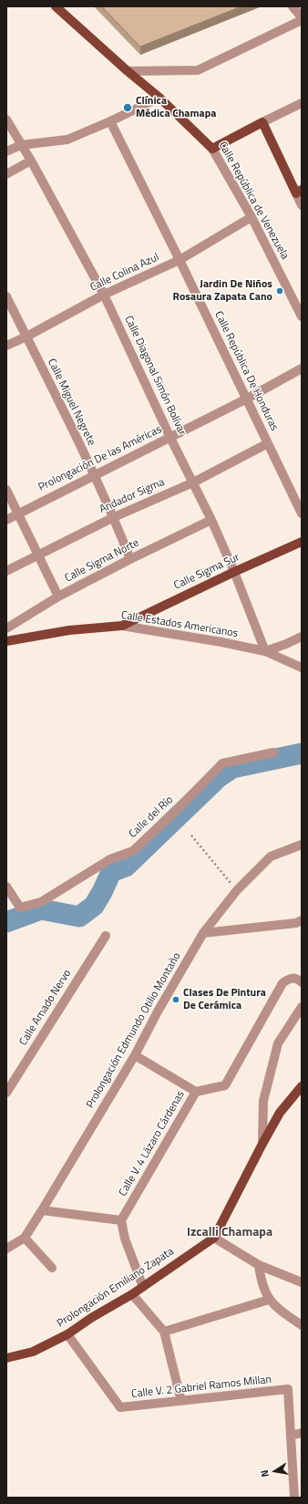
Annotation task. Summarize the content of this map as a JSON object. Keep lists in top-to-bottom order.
{
  "streets": {
    "main road": [
      "Calle República de Venezuela",
      "Calle Sigma Sur",
      "Calle Estados Americanos",
      "Prolongación Emiliano Zapata"
    ],
    "street": [
      "Calle Colina Azul",
      "Calle República De Honduras",
      "Calle Diagonal Simón Bolívar",
      "Calle Miguel Negrete",
      "Prolongación De las Américas",
      "Andador Sigma",
      "Calle Sigma Norte",
      "Calle del Río",
      "Calle Amado Nervo",
      "Prolongación Edmundo Otilio Montaño",
      "Calle V. 4 Lázaro Cárdenas",
      "Calle V. 2 Gabriel Ramos Millan"
    ]
  },
  "crossings": [
    ["Calle República de Venezuela", "Calle Colina Azul"],
    ["Calle Colina Azul", "Calle República De Honduras"],
    ["Calle Colina Azul", "Calle Diagonal Simón Bolívar"],
    ["Calle Colina Azul", "Calle Miguel Negrete"],
    ["Calle República De Honduras", "Prolongación De las Américas"],
    ["Calle República De Honduras", "Andador Sigma"],
    ["Calle Diagonal Simón Bolívar", "Prolongación De las Américas"],
    ["Calle Diagonal Simón Bolívar", "Andador Sigma"],
    ["Calle Diagonal Simón Bolívar", "Calle Sigma Norte"],
    ["Calle Diagonal Simón Bolívar", "Calle Sigma Sur"],
    ["Calle Diagonal Simón Bolívar", "Calle Estados Americanos"],
    ["Calle Miguel Negrete", "Prolongación De las Américas"],
    ["Calle Miguel Negrete", "Andador Sigma"],
    ["Calle Miguel Negrete", "Calle Sigma Norte"],
    ["Calle Sigma Sur", "Calle Estados Americanos"],
    ["Prolongación Emiliano Zapata", "Calle V. 2 Gabriel Ramos Millan"]
  ],
  "districts": ["Izcalli Chamapa"],
  "places": ["Clínica Médica Chamapa", "Jardin De Niños Rosaura Zapata Cano", "Clases De Pintura De Cerámica"],
  "north": "left"
}
